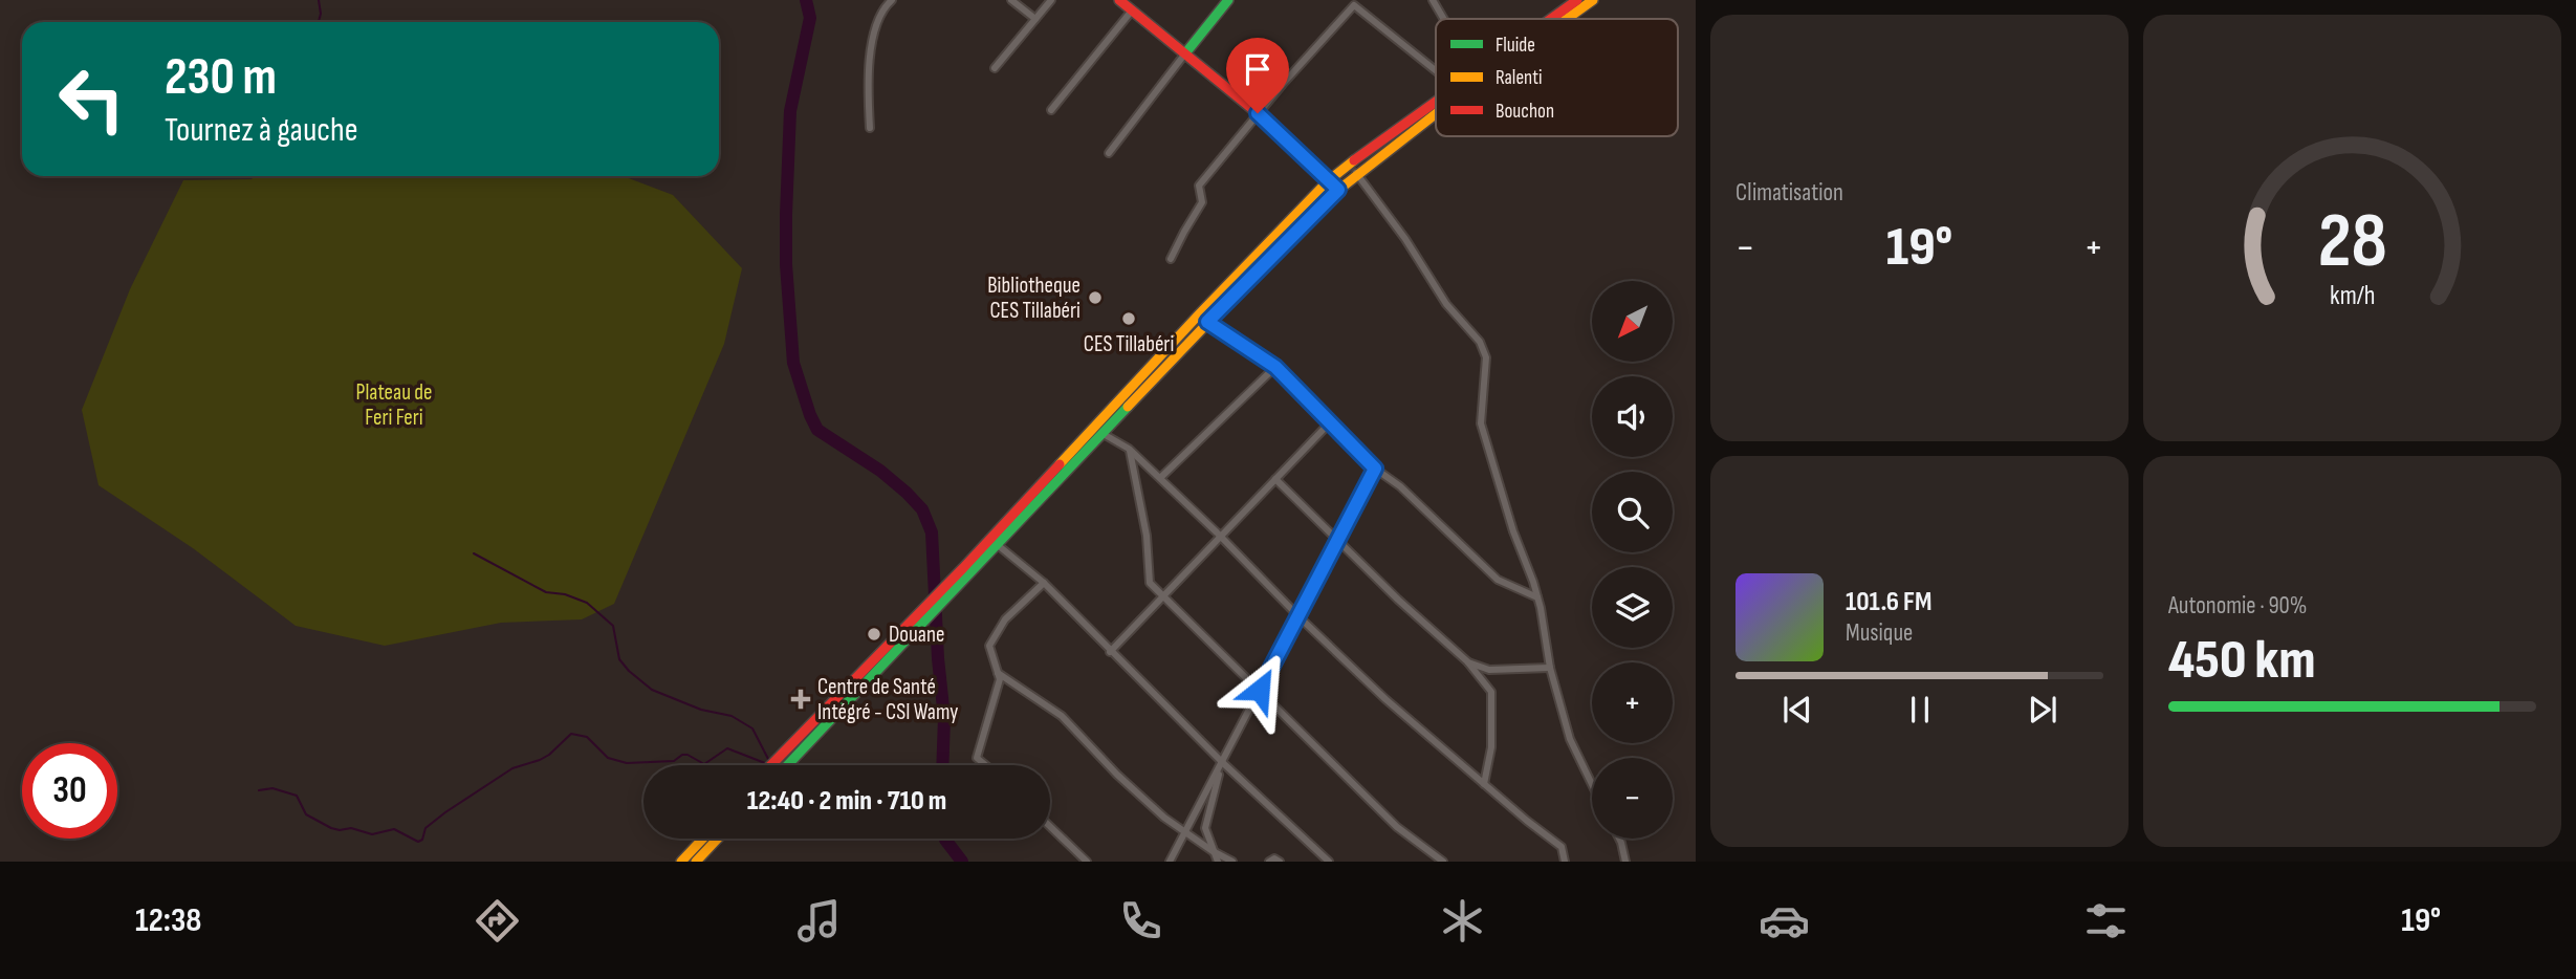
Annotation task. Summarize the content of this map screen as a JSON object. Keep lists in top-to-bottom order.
{
  "parks": ["Plateau de Feri Feri"],
  "places": {
    "other": ["Bibliotheque CES Tillabéri", "CES Tillabéri", "Douane"],
    "health": ["Centre de Santé Intégré - CSI Wamy"]
  },
  "legend": ["Fluide", "Ralenti", "Bouchon"],
  "north": "bottom left",
  "page": {
    "tile": [
      "Climatisation",
      ["Autonomie · 90%", "450 km"]
    ],
    "turn": ["230 m", "Tournez à gauche"],
    "heat": ["−", "19°", "+"],
    "map_buttons": ["+", "−"],
    "song": ["101.6 FM", "Musique"],
    "limit": "30",
    "trip": "12:40 · 2 min · 710 m",
    "tabs": ["12:38", "19°"],
    "gauge": ["28", "km/h"]
  }
}
